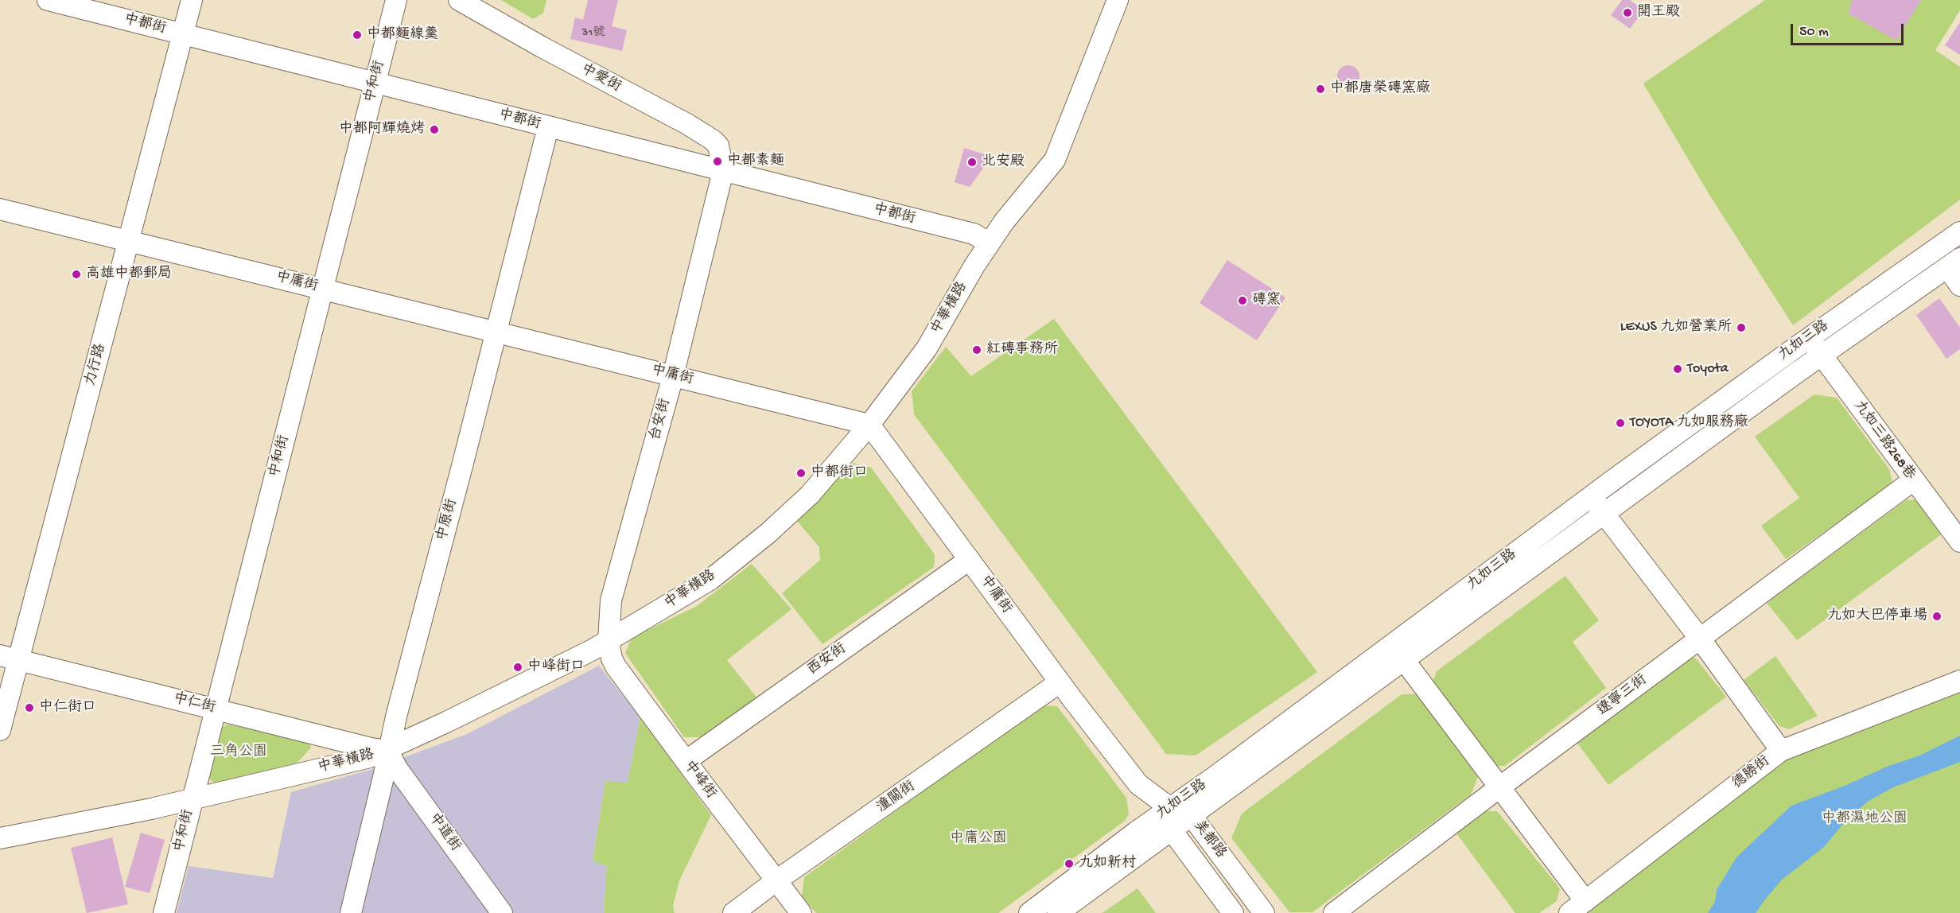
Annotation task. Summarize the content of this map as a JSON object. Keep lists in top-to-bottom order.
{
  "streets": {
    "street": [
      "中都街",
      "中愛街",
      "中和街",
      "中庸街",
      "中華橫路",
      "九如三路",
      "力行路",
      "台安街",
      "九如三路268巷",
      "中原街",
      "西安街",
      "遼寧三街",
      "中仁街",
      "德勝街",
      "中峰街",
      "潼關街",
      "中道街",
      "美都路"
    ]
  },
  "crossings": [
    ["中都街", "中愛街"],
    ["中都街", "中和街"],
    ["中都街", "中華橫路"],
    ["中都街", "力行路"],
    ["中都街", "台安街"],
    ["中都街", "中原街"],
    ["中愛街", "台安街"],
    ["中和街", "中庸街"],
    ["中和街", "中華橫路"],
    ["中和街", "中仁街"],
    ["中庸街", "中華橫路"],
    ["中庸街", "九如三路"],
    ["中庸街", "力行路"],
    ["中庸街", "台安街"],
    ["中庸街", "中原街"],
    ["中庸街", "西安街"],
    ["中庸街", "潼關街"],
    ["中庸街", "美都路"],
    ["中華橫路", "台安街"],
    ["中華橫路", "中原街"],
    ["中華橫路", "中仁街"],
    ["中華橫路", "中峰街"],
    ["中華橫路", "中道街"],
    ["九如三路", "九如三路268巷"],
    ["九如三路", "美都路"],
    ["力行路", "中仁街"],
    ["台安街", "中峰街"],
    ["九如三路268巷", "遼寧三街"],
    ["中原街", "中仁街"],
    ["中原街", "中道街"],
    ["西安街", "中峰街"],
    ["中仁街", "中道街"],
    ["中峰街", "潼關街"]
  ],
  "parks": ["三角公園", "中都濕地公園", "中庸公園"],
  "places": [
    "開王殿",
    "中都麵線羹",
    "中都唐榮磚窯廠",
    "中都阿輝燒烤",
    "中都素麵",
    "北安殿",
    "高雄中都郵局",
    "磚窯",
    "LEXUS 九如營業所",
    "紅磚事務所",
    "Toyota",
    "TOYOTA 九如服務廠",
    "中都街口",
    "九如大巴停車場",
    "中峰街口",
    "中仁街口",
    "九如新村"
  ],
  "house_numbers": ["31號"],
  "scale_bar": "50 m"
}
